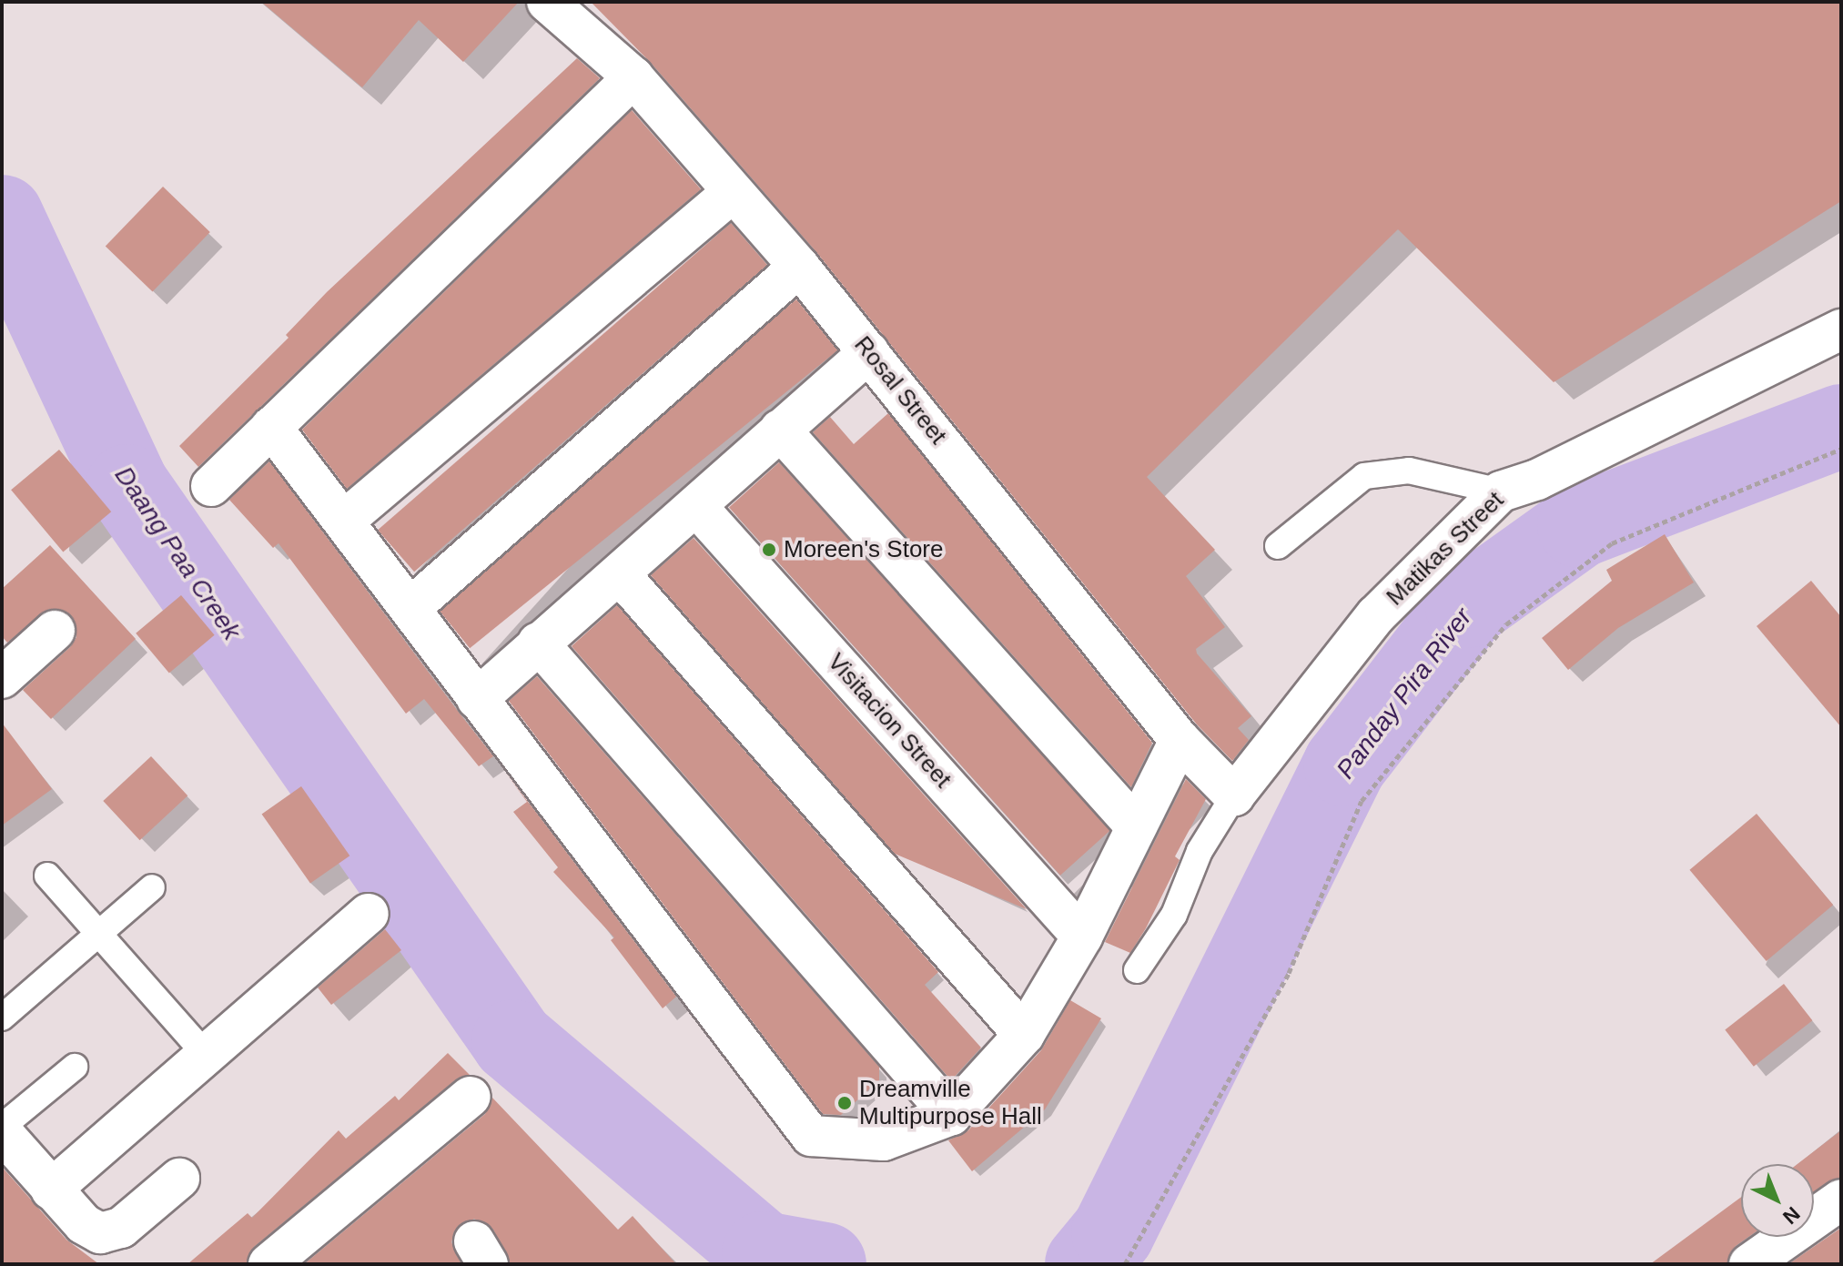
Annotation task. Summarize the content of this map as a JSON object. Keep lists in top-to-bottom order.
{
  "streets": {
    "street": ["Rosal Street", "Matikas Street", "Visitacion Street"]
  },
  "crossings": [
    ["Rosal Street", "Matikas Street"]
  ],
  "water": ["Daang Paa Creek", "Panday Pira River"],
  "places": ["Moreen's Store", "Dreamville Multipurpose Hall"],
  "north": "bottom right"
}
